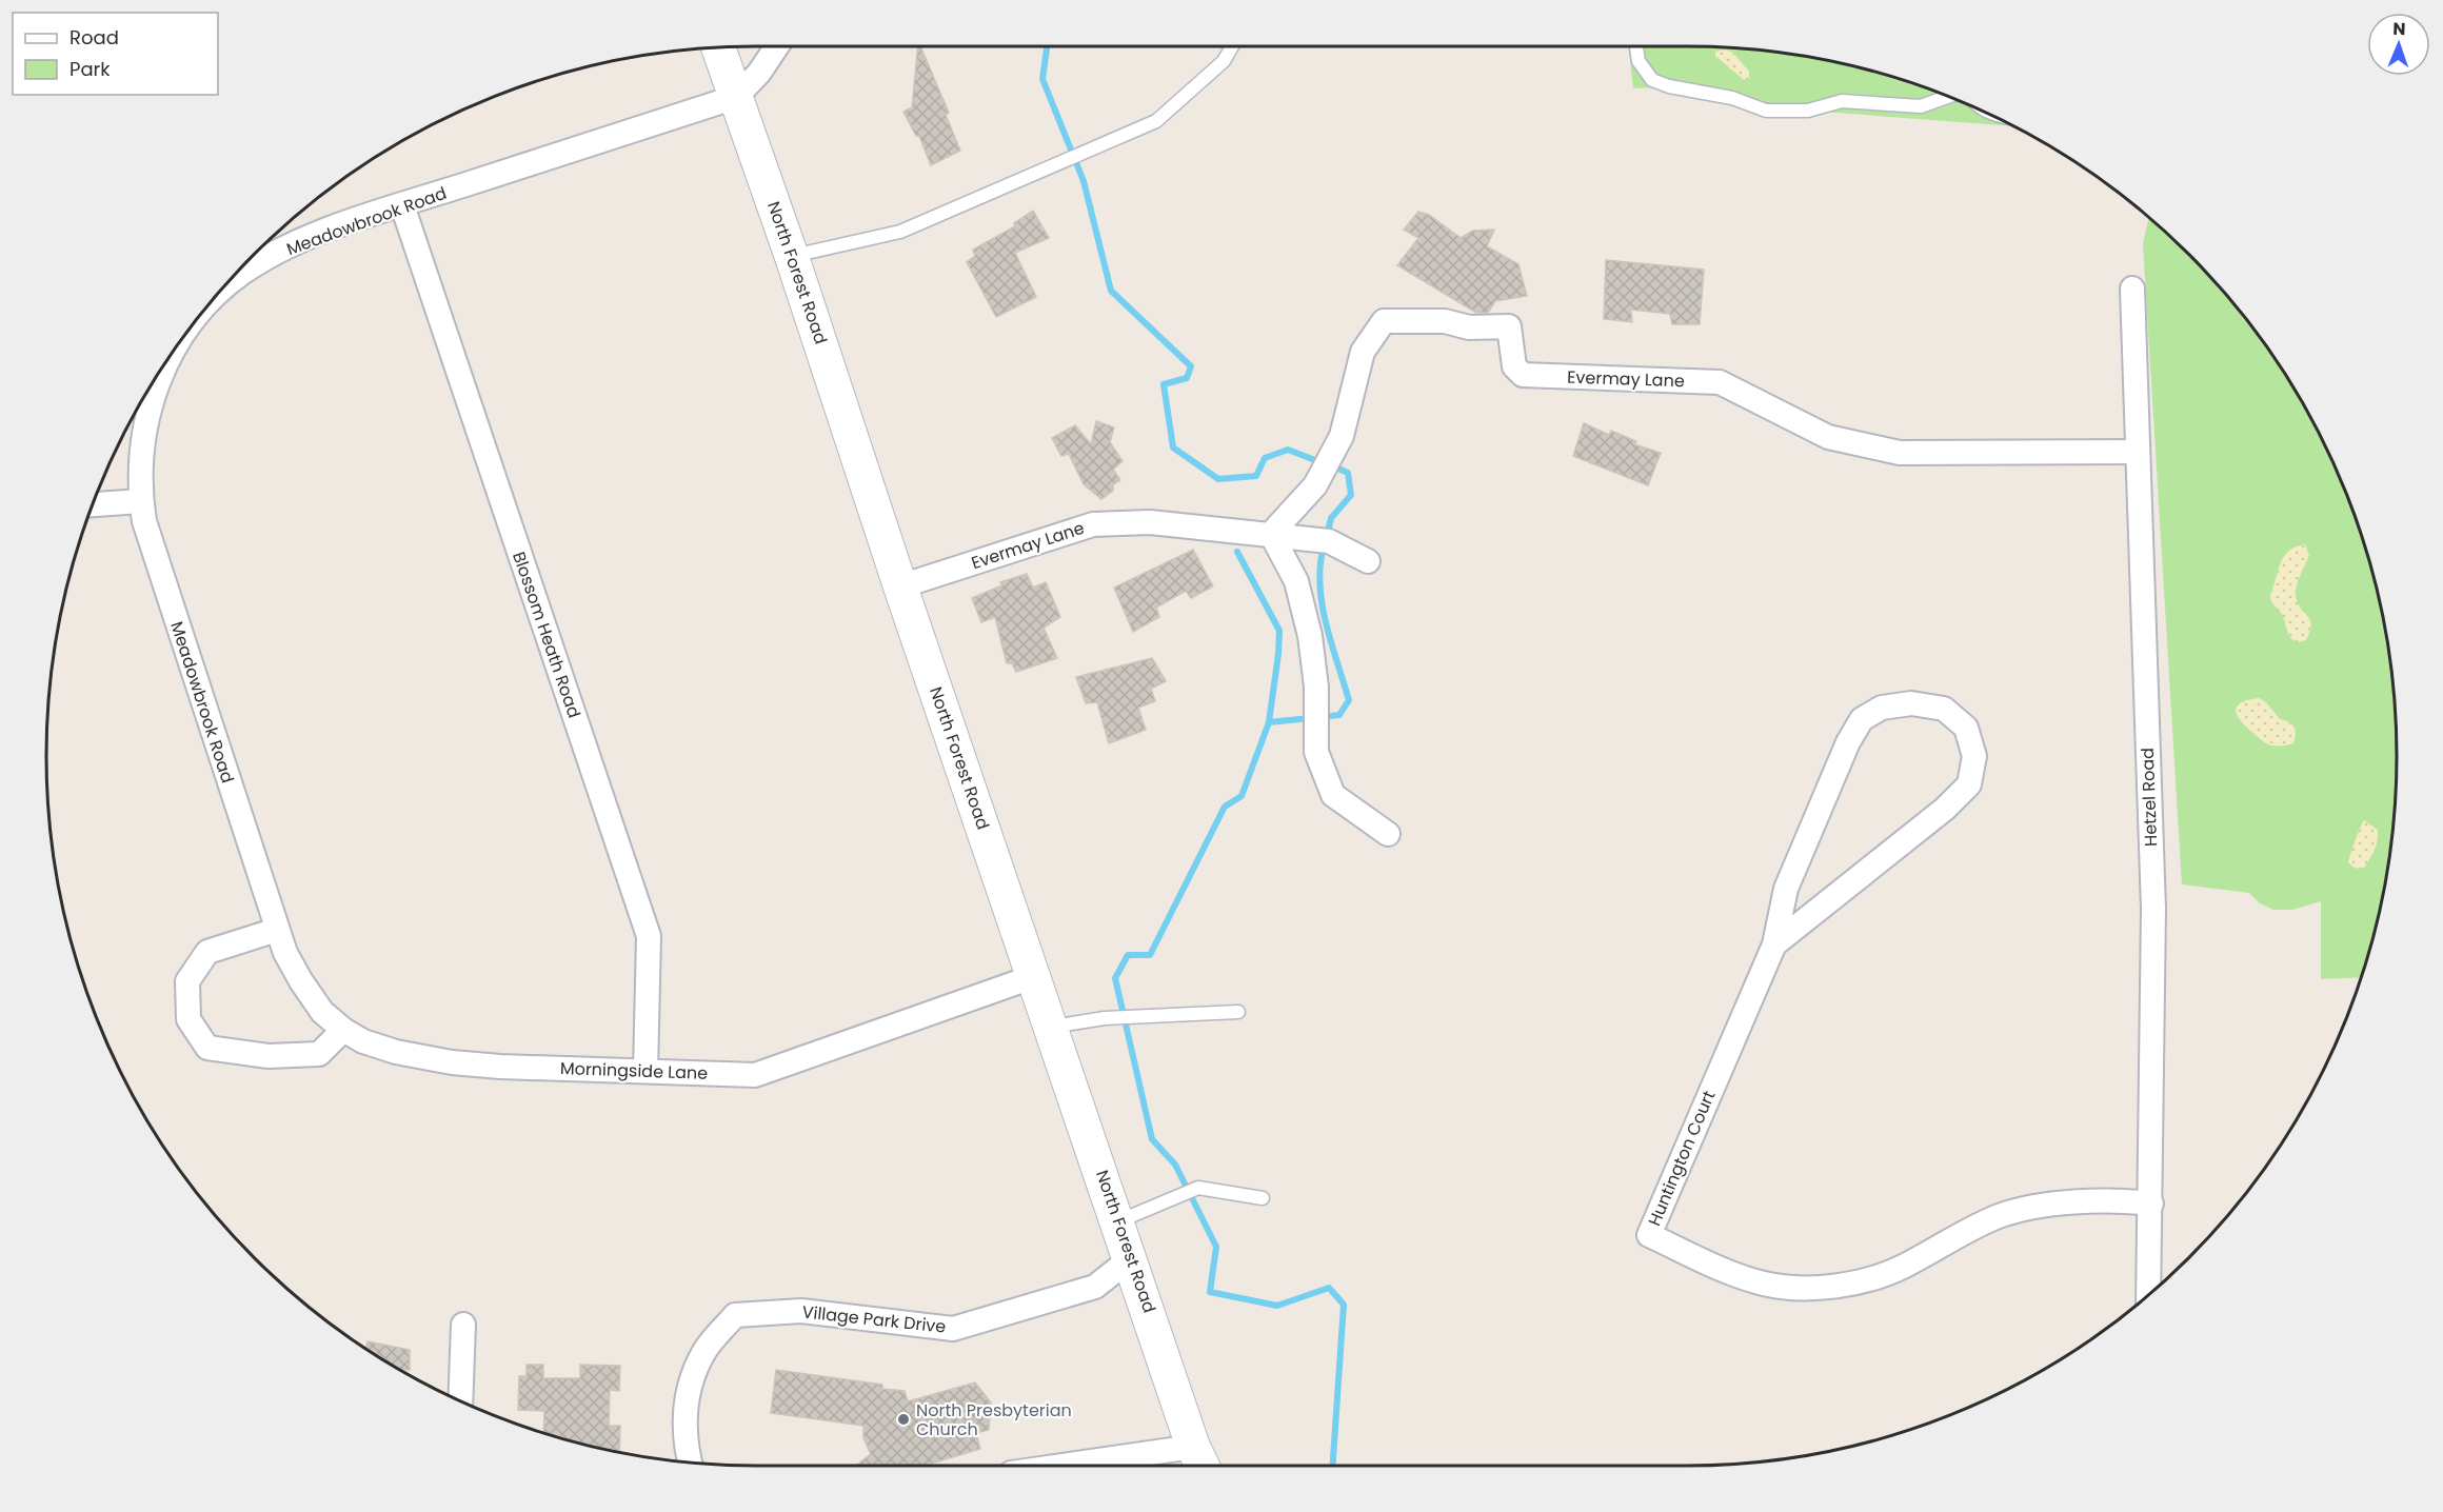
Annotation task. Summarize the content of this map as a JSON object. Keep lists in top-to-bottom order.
{
  "streets": {
    "main road": ["North Forest Road"],
    "street": [
      "Meadowbrook Road",
      "Evermay Lane",
      "Blossom Heath Road",
      "Hetzel Road",
      "Morningside Lane",
      "Huntington Court",
      "Village Park Drive"
    ]
  },
  "crossings": [
    ["Meadowbrook Road", "North Forest Road"],
    ["Meadowbrook Road", "Blossom Heath Road"],
    ["Meadowbrook Road", "Morningside Lane"],
    ["North Forest Road", "Evermay Lane"],
    ["North Forest Road", "Morningside Lane"],
    ["North Forest Road", "Village Park Drive"],
    ["Evermay Lane", "Hetzel Road"],
    ["Blossom Heath Road", "Morningside Lane"],
    ["Hetzel Road", "Huntington Court"]
  ],
  "places": ["North Presbyterian Church"],
  "legend": ["Road", "Park"],
  "north": "top"
}
